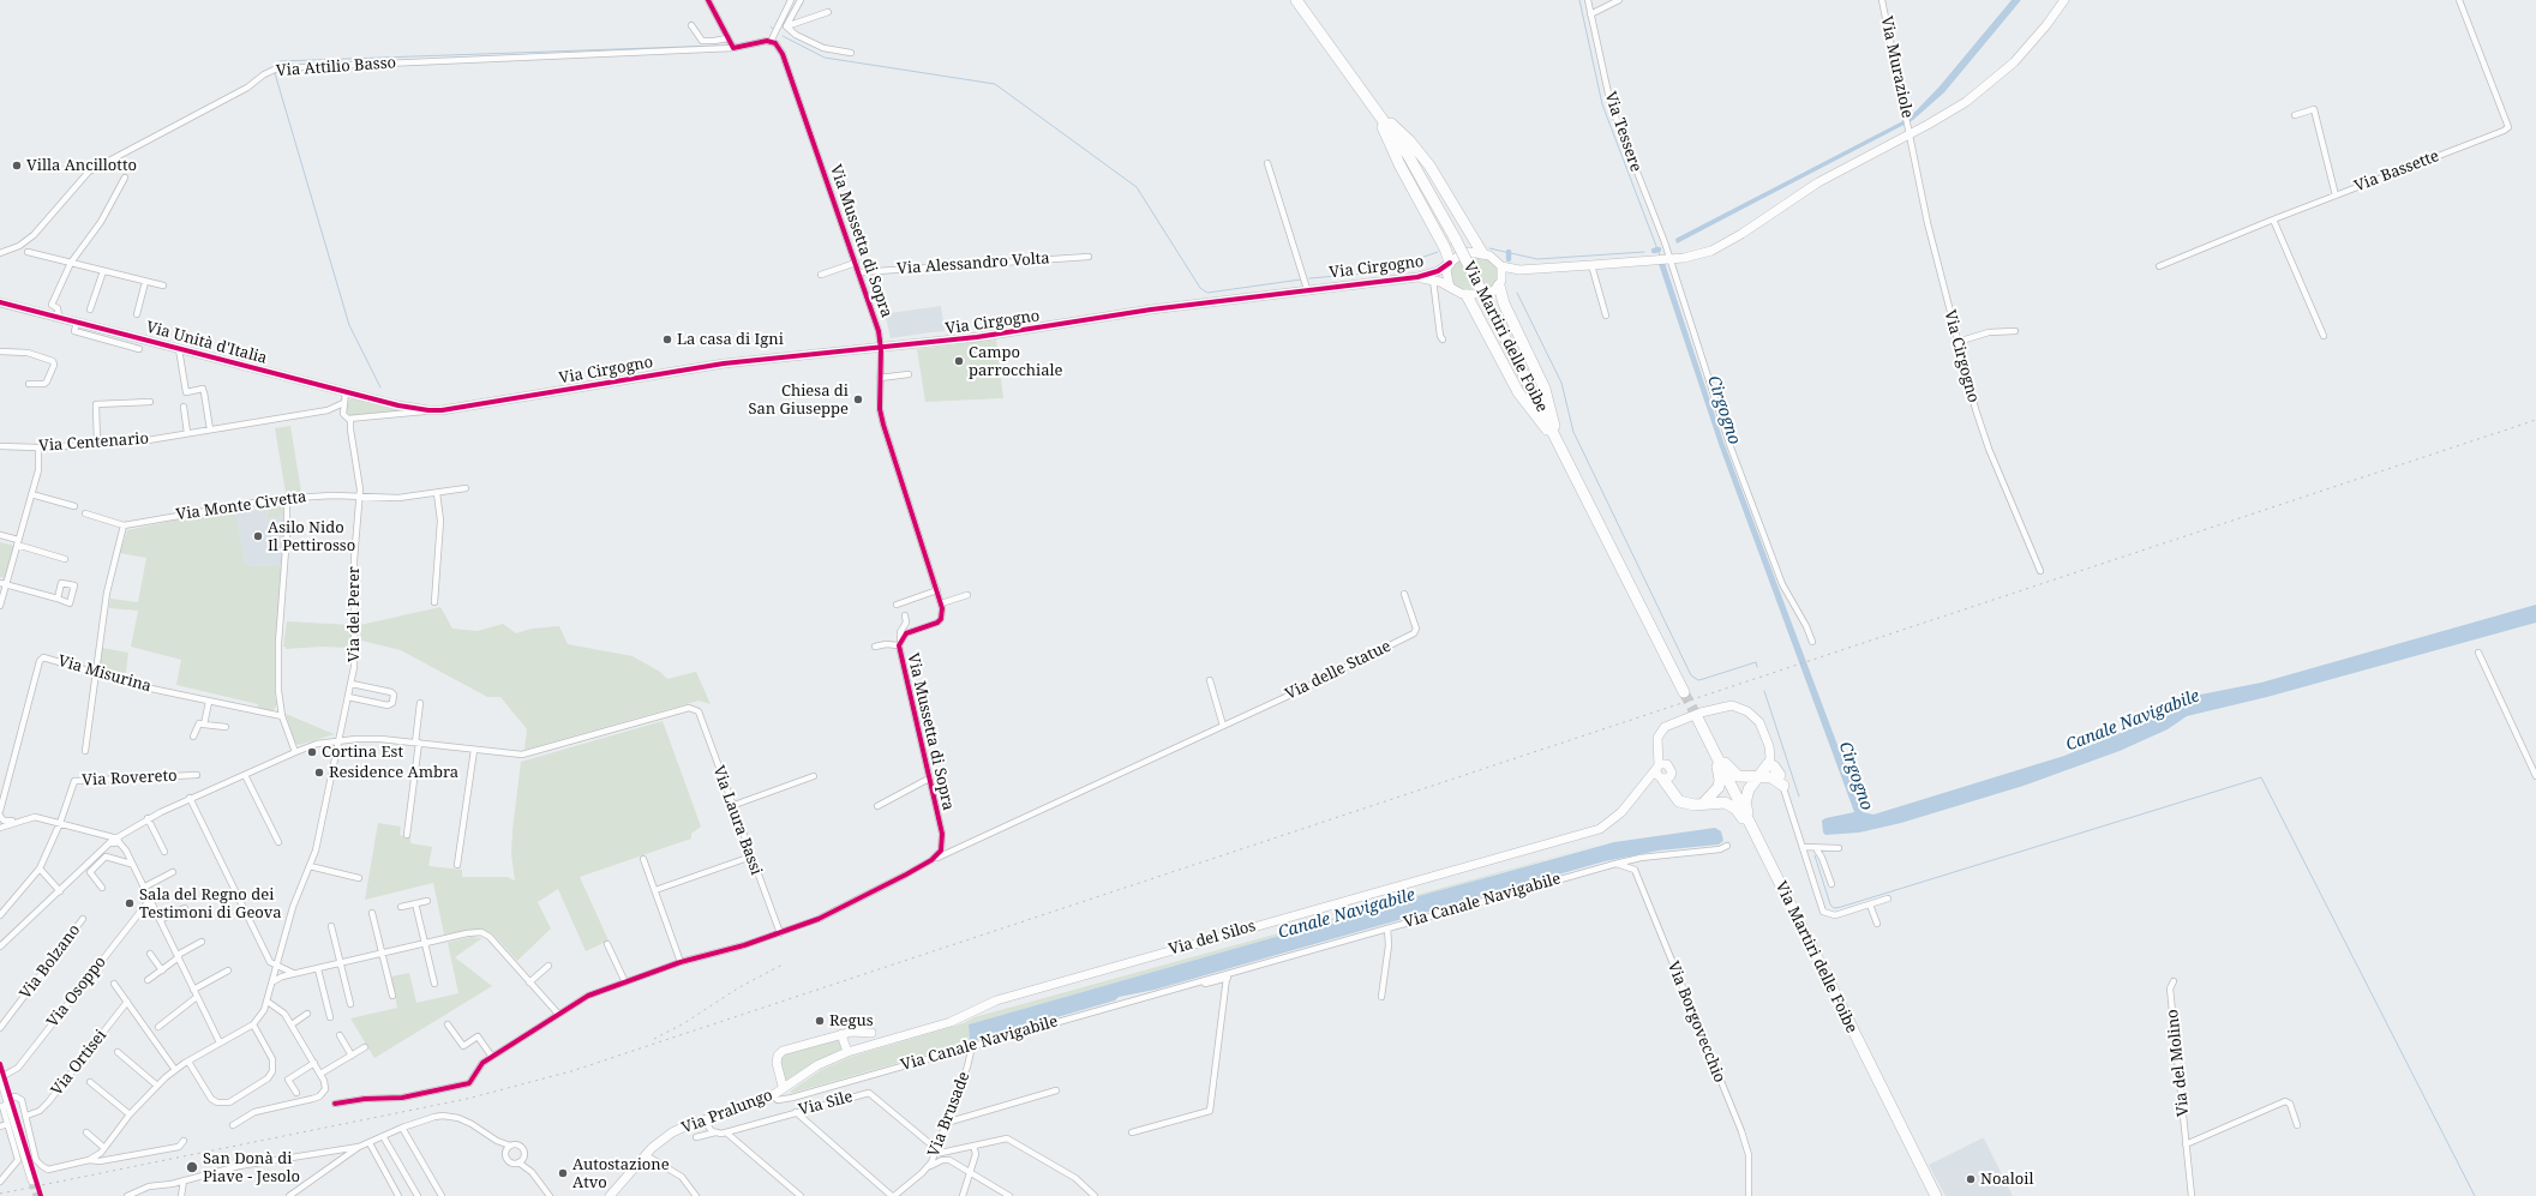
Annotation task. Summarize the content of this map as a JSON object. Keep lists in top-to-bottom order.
{
  "streets": {
    "highway": ["Via Martiri delle Foibe"],
    "street": [
      "Via Attilio Basso",
      "Via Muraziole",
      "Via Tessere",
      "Via Bassette",
      "Via Mussetta di Sopra",
      "Via Alessandro Volta",
      "Via Cirgogno",
      "Via Unità d'Italia",
      "Via Centenario",
      "Via Monte Civetta",
      "Via del Perer",
      "Via delle Statue",
      "Via Misurina",
      "Via Rovereto",
      "Via Laura Bassi",
      "Via Canale Navigabile",
      "Via del Silos",
      "Via Bolzano",
      "Via Osoppo",
      "Via Borgovecchio",
      "Via Ortisei",
      "Via del Molino",
      "Via Sile",
      "Via Pralungo",
      "Via Brusade"
    ]
  },
  "crossings": [
    ["Via Muraziole", "Via Cirgogno"],
    ["Via Mussetta di Sopra", "Via Alessandro Volta"],
    ["Via Mussetta di Sopra", "Via Cirgogno"],
    ["Via Mussetta di Sopra", "Via delle Statue"],
    ["Via Cirgogno", "Via Unità d'Italia"],
    ["Via Unità d'Italia", "Via Centenario"],
    ["Via Monte Civetta", "Via del Perer"],
    ["Via del Perer", "Via Ortisei"],
    ["Via Canale Navigabile", "Via Pralungo"],
    ["Via Canale Navigabile", "Via Brusade"],
    ["Via del Silos", "Via Pralungo"],
    ["Via Sile", "Via Brusade"]
  ],
  "water": ["Cirgogno", "Canale Navigabile"],
  "places": [
    "Villa Ancillotto",
    "La casa di Igni",
    "Campo parrocchiale",
    "Chiesa di San Giuseppe",
    "Asilo Nido Il Pettirosso",
    "Cortina Est",
    "Residence Ambra",
    "Sala del Regno dei Testimoni di Geova",
    "Regus",
    "San Donà di Piave - Jesolo",
    "Autostazione Atvo",
    "Noaloil"
  ]
}
